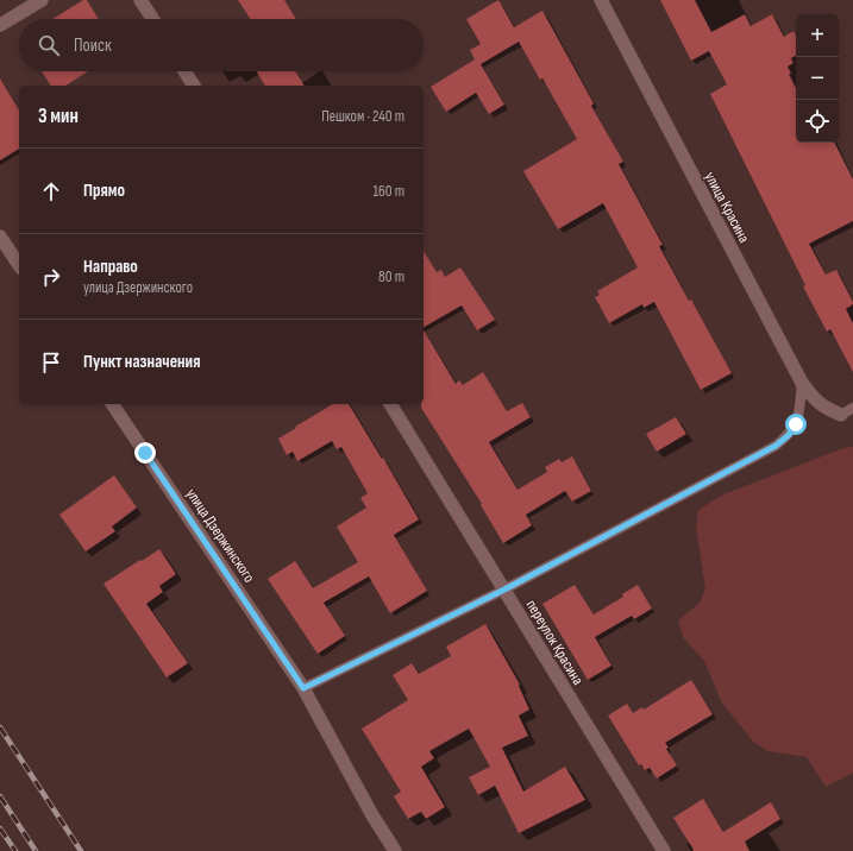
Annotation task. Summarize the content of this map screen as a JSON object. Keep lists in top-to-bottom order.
{
  "streets": {
    "street": ["улица Красина", "улица Дзержинского", "переулок Красина"]
  },
  "page": {
    "map_buttons": ["+", "−"],
    "search": "Поиск",
    "heading": ["3 мин", "Пешком · 240 m"],
    "list": [
      ["Прямо", "160 m"],
      ["Направо", "улица Дзержинского", "80 m"],
      "Пункт назначения"
    ]
  }
}
